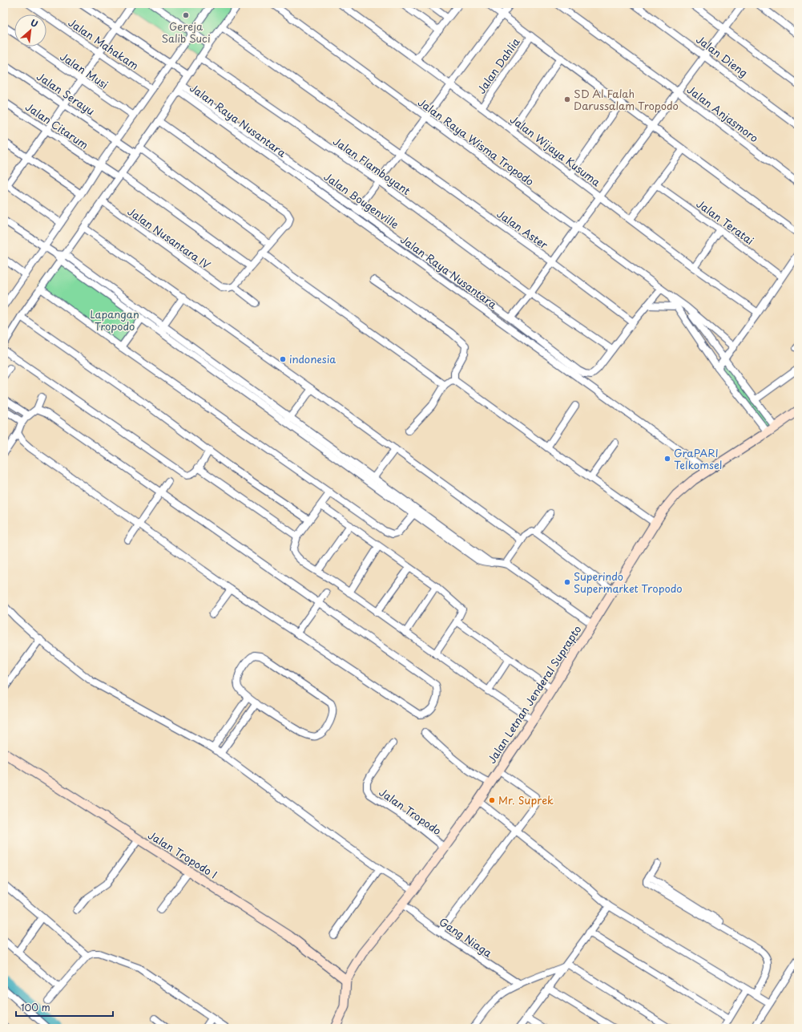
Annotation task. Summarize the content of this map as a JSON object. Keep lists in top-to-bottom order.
{
  "streets": {
    "main road": ["Jalan Letnan Jenderal Suprapto", "Jalan Tropodo I"],
    "street": [
      "Jalan Mahakam",
      "Jalan Dieng",
      "Jalan Dahlia",
      "Jalan Musi",
      "Jalan Serayu",
      "Jalan Anjasmoro",
      "Jalan Raya Nusantara",
      "Jalan Citarum",
      "Jalan Raya Wisma Tropodo",
      "Jalan Wijaya Kusuma",
      "Jalan Flamboyant",
      "Jalan Bougenville",
      "Jalan Teratai",
      "Jalan Aster",
      "Jalan Nusantara IV",
      "Jalan Tropodo",
      "Gang Niaga"
    ]
  },
  "crossings": [
    ["Jalan Dahlia", "Jalan Wijaya Kusuma"],
    ["Jalan Raya Nusantara", "Jalan Bougenville"],
    ["Jalan Raya Nusantara", "Jalan Letnan Jenderal Suprapto"],
    ["Jalan Flamboyant", "Jalan Bougenville"],
    ["Jalan Letnan Jenderal Suprapto", "Jalan Tropodo"],
    ["Jalan Letnan Jenderal Suprapto", "Jalan Tropodo I"],
    ["Jalan Letnan Jenderal Suprapto", "Gang Niaga"]
  ],
  "parks": ["Lapangan Tropodo"],
  "places": [
    "Gereja Salib Suci",
    "SD Al Falah Darussalam Tropodo",
    "indonesia",
    "GraPARI Telkomsel",
    "Superindo Supermarket Tropodo",
    "Mr. Suprek"
  ],
  "scale_bar": "100 m",
  "north": "top right"
}
